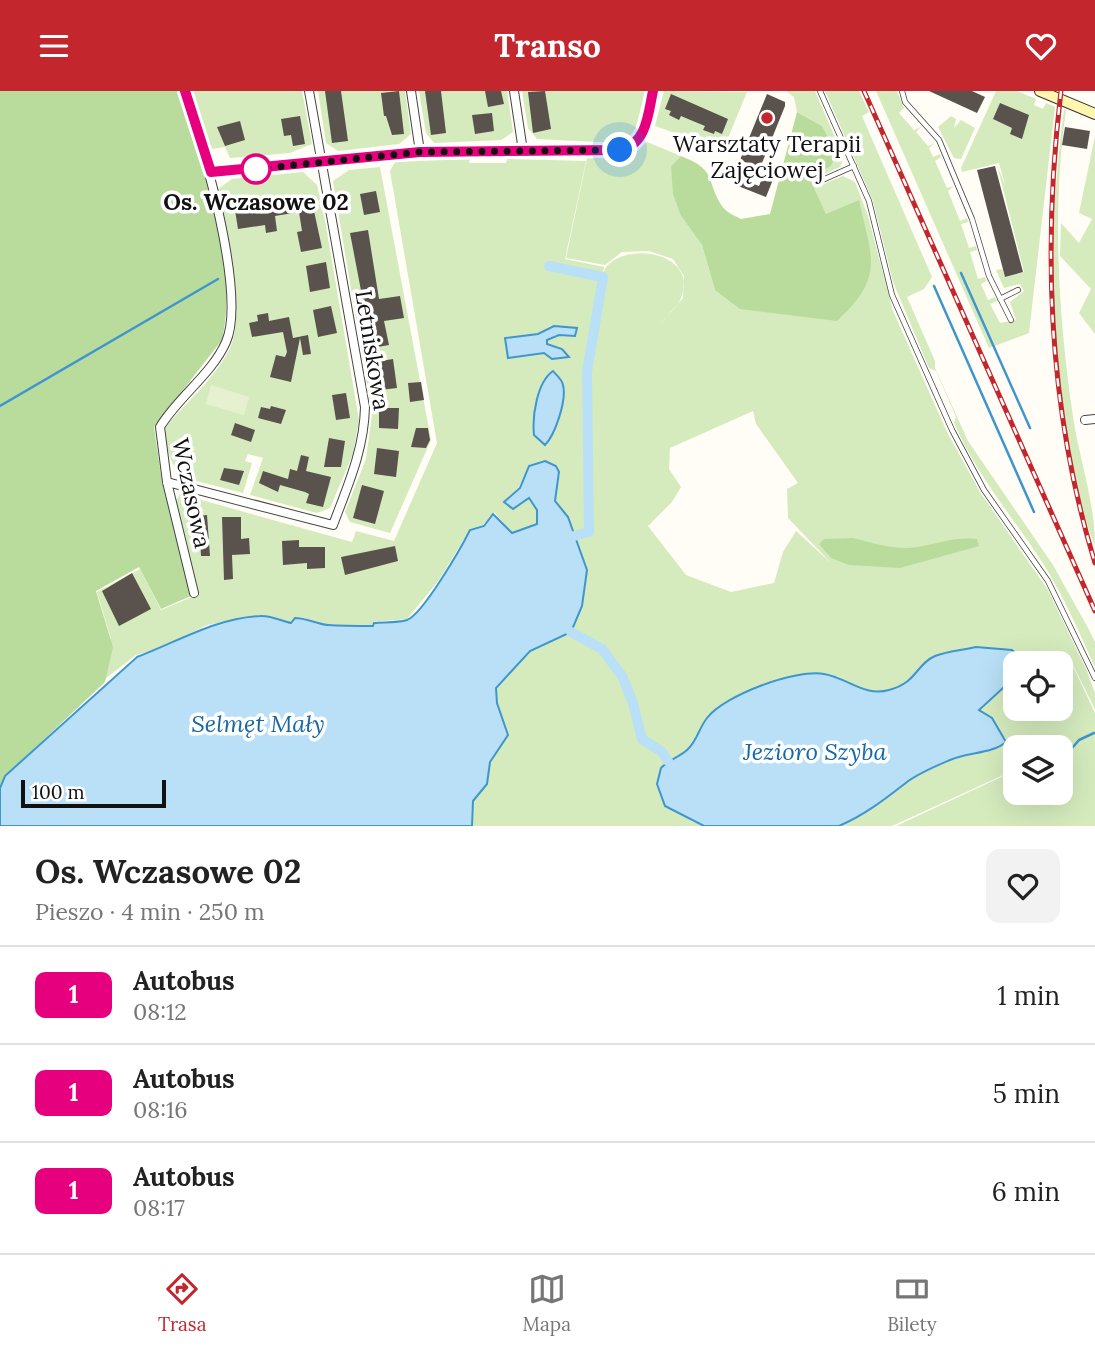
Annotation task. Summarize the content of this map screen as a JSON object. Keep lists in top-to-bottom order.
{
  "streets": {
    "street": ["Letniskowa", "Wczasowa"]
  },
  "crossings": [
    ["Letniskowa", "Wczasowa"]
  ],
  "water": ["Selmęt Mały", "Jezioro Szyba"],
  "places": ["Warsztaty Terapii Zajęciowej", "Os. Wczasowe 02"],
  "lines": ["bus line 1"],
  "scale_bar": "100 m",
  "page": {
    "header": "Transo",
    "scale": "100 m",
    "heading": ["Os. Wczasowe 02", "Pieszo · 4 min · 250 m"],
    "list": [
      {
        "mark": "1",
        "name": "Autobus",
        "note": "08:12",
        "value": "1 min"
      },
      {
        "mark": "1",
        "name": "Autobus",
        "note": "08:16",
        "value": "5 min"
      },
      {
        "mark": "1",
        "name": "Autobus",
        "note": "08:17",
        "value": "6 min"
      }
    ],
    "tabs": ["Trasa", "Mapa", "Bilety"]
  }
}
